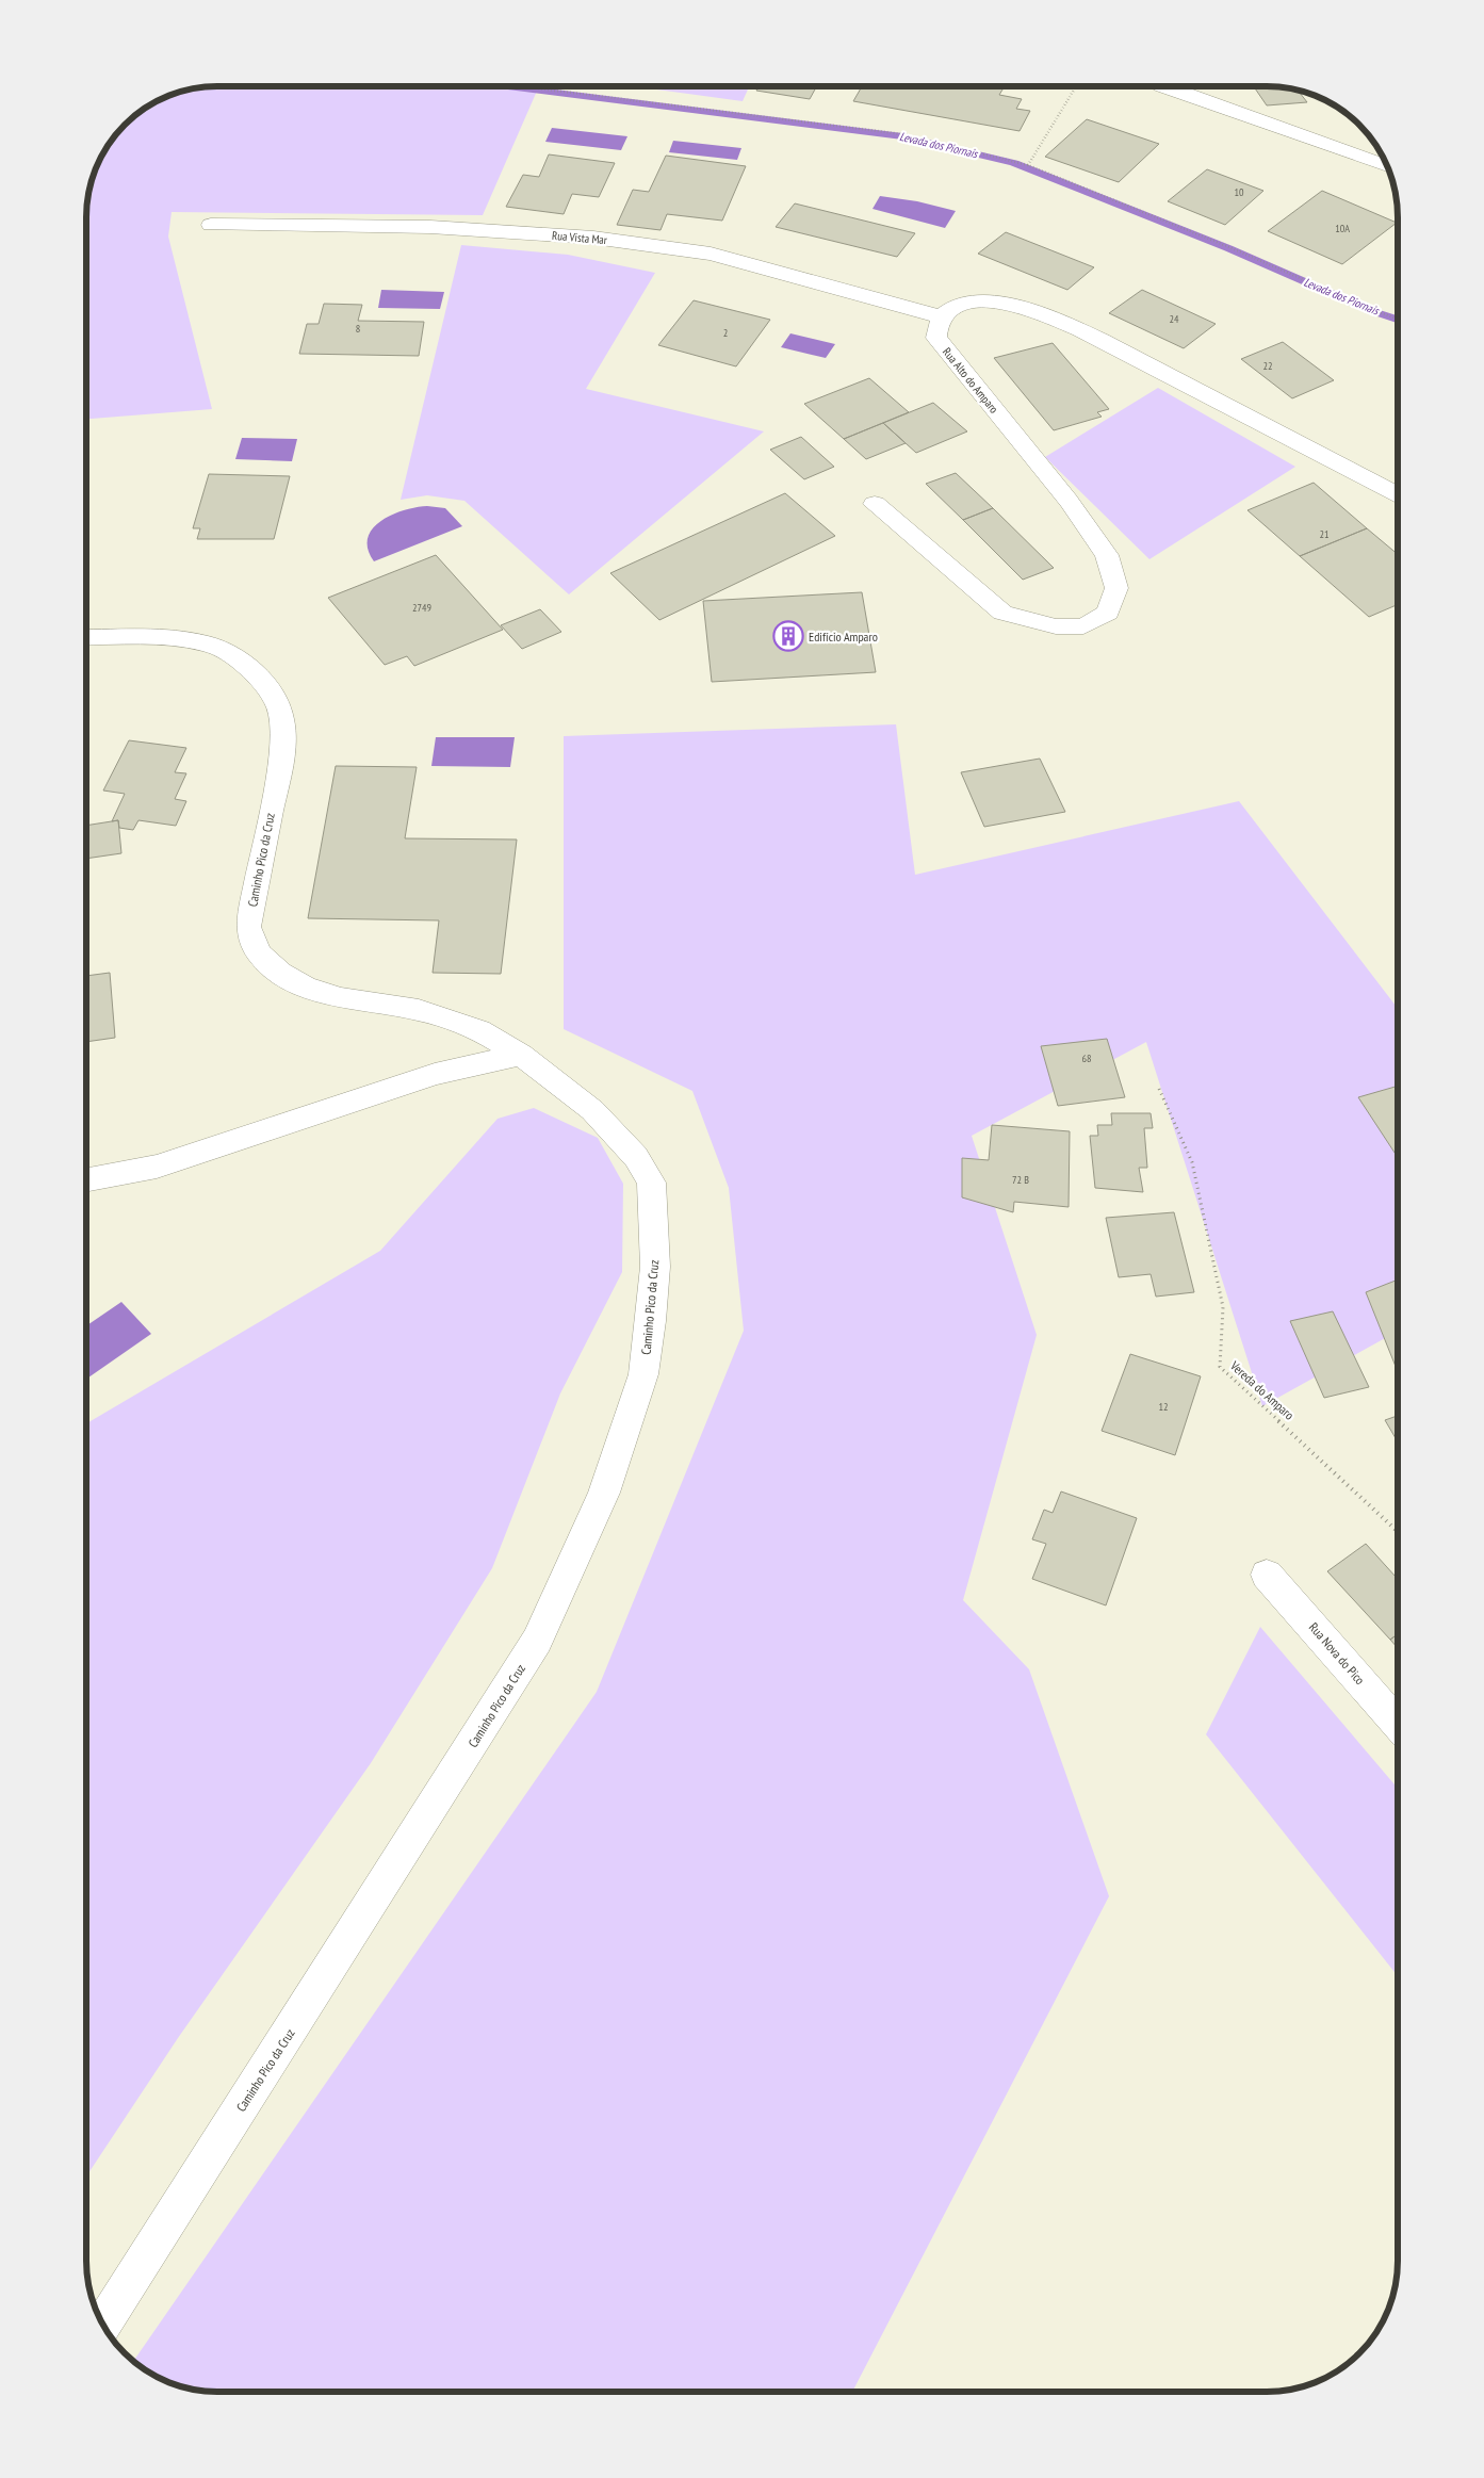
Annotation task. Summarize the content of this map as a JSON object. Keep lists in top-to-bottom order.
{
  "streets": {
    "street": [
      "Rua Vista Mar",
      "Rua Alto do Amparo",
      "Caminho Pico da Cruz",
      "Rua Nova do Pico"
    ],
    "path": ["Vereda do Amparo"]
  },
  "crossings": [
    ["Rua Vista Mar", "Rua Alto do Amparo"]
  ],
  "water": ["Levada dos Piornais"],
  "places": {
    "building": ["Edifício Amparo"]
  },
  "house_numbers": [
    "10",
    "10A",
    "24",
    "8",
    "2",
    "22",
    "21",
    "2749",
    "68",
    "72 B",
    "12"
  ]
}
